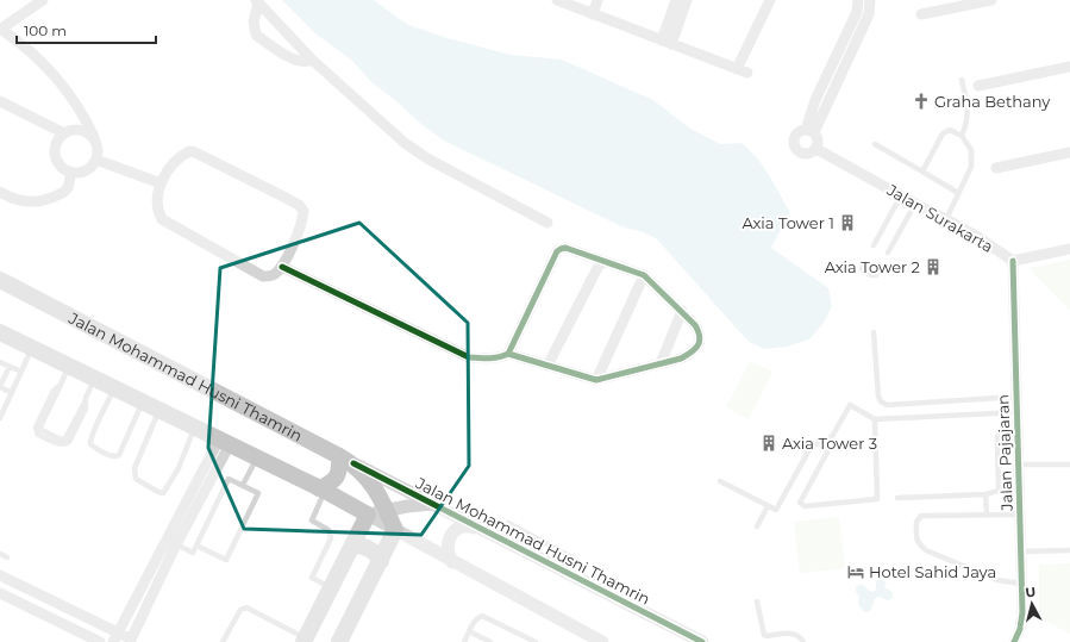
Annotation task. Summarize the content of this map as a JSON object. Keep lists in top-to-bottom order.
{
  "streets": {
    "main road": ["Jalan Mohammad Husni Thamrin"],
    "street": ["Jalan Surakarta", "Jalan Pajajaran"]
  },
  "crossings": [
    ["Jalan Surakarta", "Jalan Pajajaran"]
  ],
  "places": {
    "church": ["Graha Bethany"],
    "building": ["Axia Tower 1", "Axia Tower 2", "Axia Tower 3"],
    "hotel": ["Hotel Sahid Jaya"]
  },
  "scale_bar": "100 m",
  "north": "top"
}
